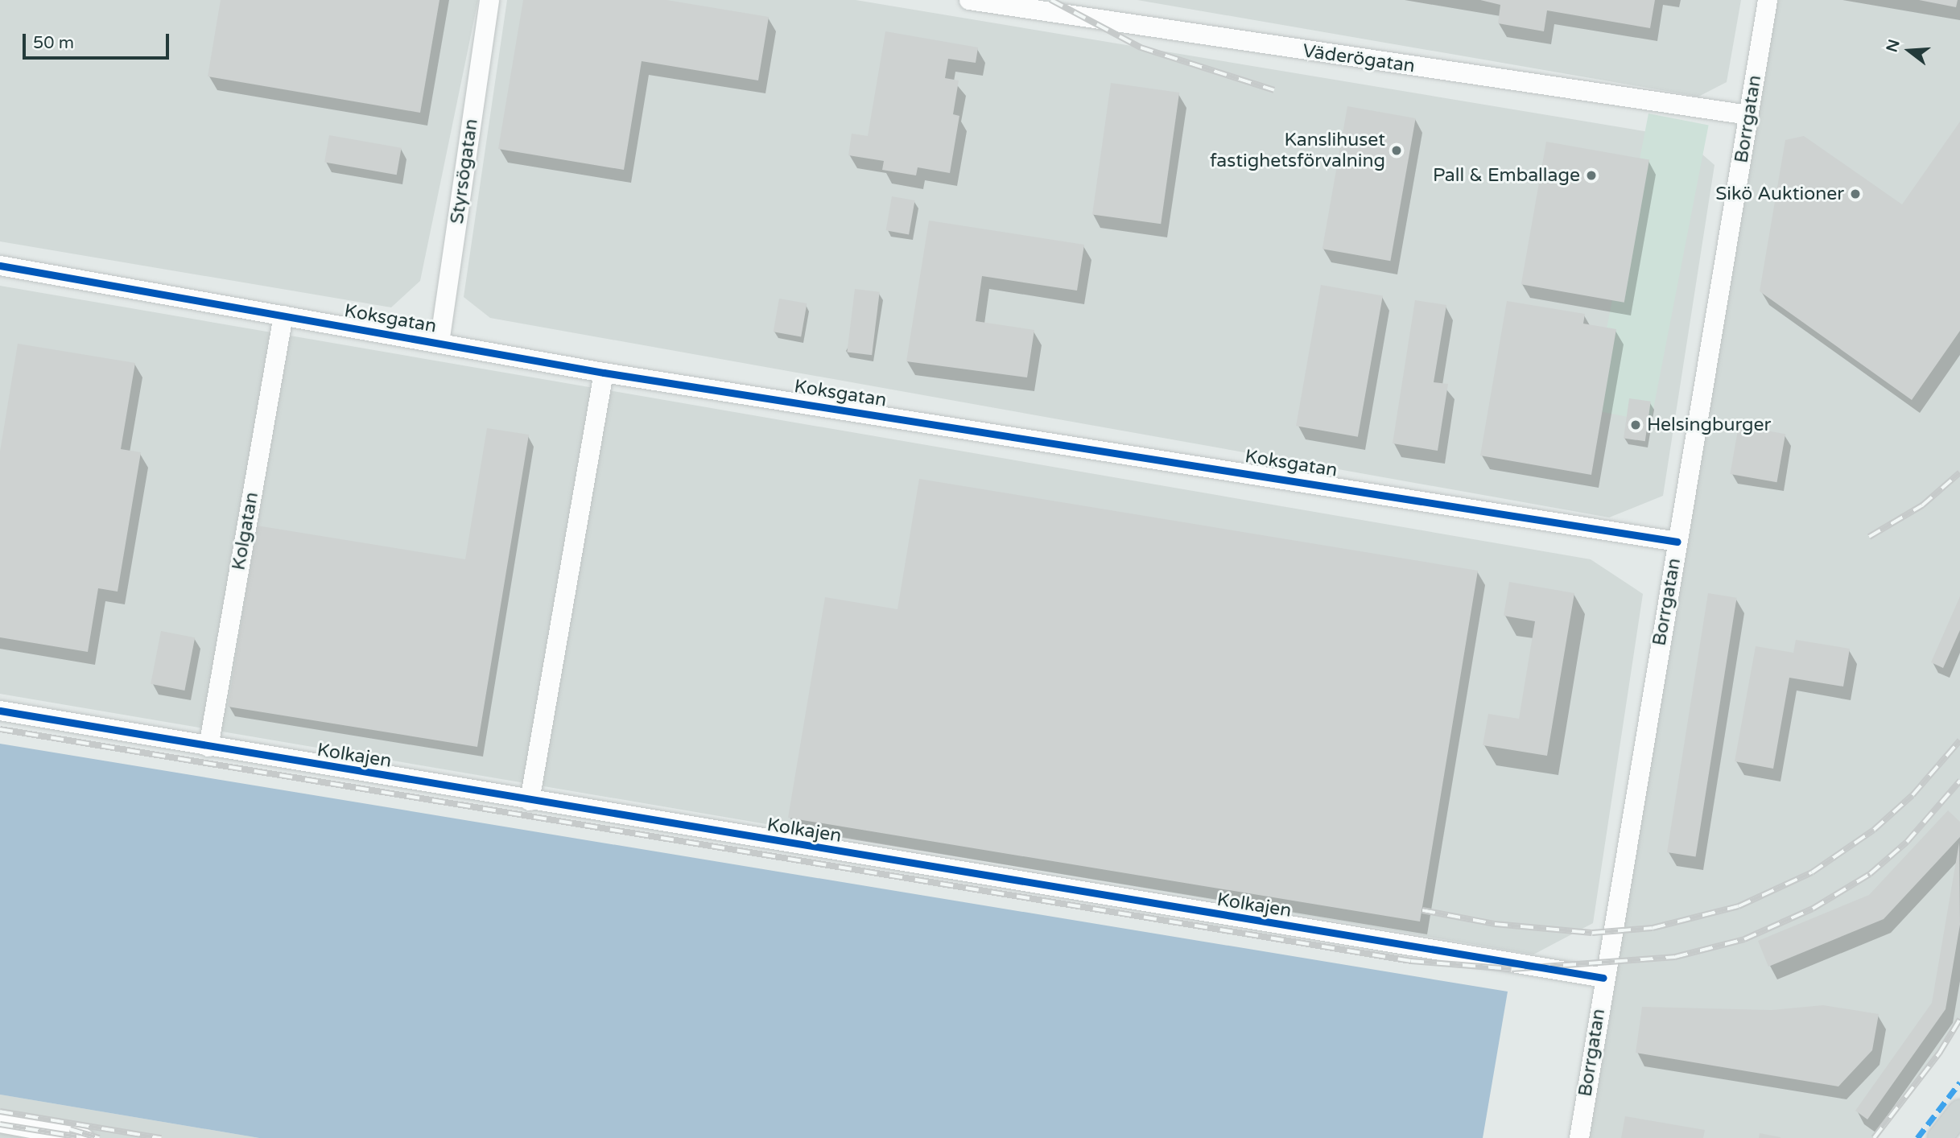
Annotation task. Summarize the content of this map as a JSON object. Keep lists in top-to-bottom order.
{
  "streets": {
    "street": [
      "Väderögatan",
      "Borrgatan",
      "Styrsögatan",
      "Koksgatan",
      "Kolgatan",
      "Kolkajen"
    ]
  },
  "crossings": [
    ["Väderögatan", "Borrgatan"],
    ["Borrgatan", "Koksgatan"],
    ["Borrgatan", "Kolkajen"],
    ["Styrsögatan", "Koksgatan"],
    ["Koksgatan", "Kolgatan"],
    ["Kolgatan", "Kolkajen"]
  ],
  "places": [
    "Kanslihuset fastighetsförvalning",
    "Pall & Emballage",
    "Sikö Auktioner",
    "Helsingburger"
  ],
  "scale_bar": "50 m",
  "north": "left"
}
